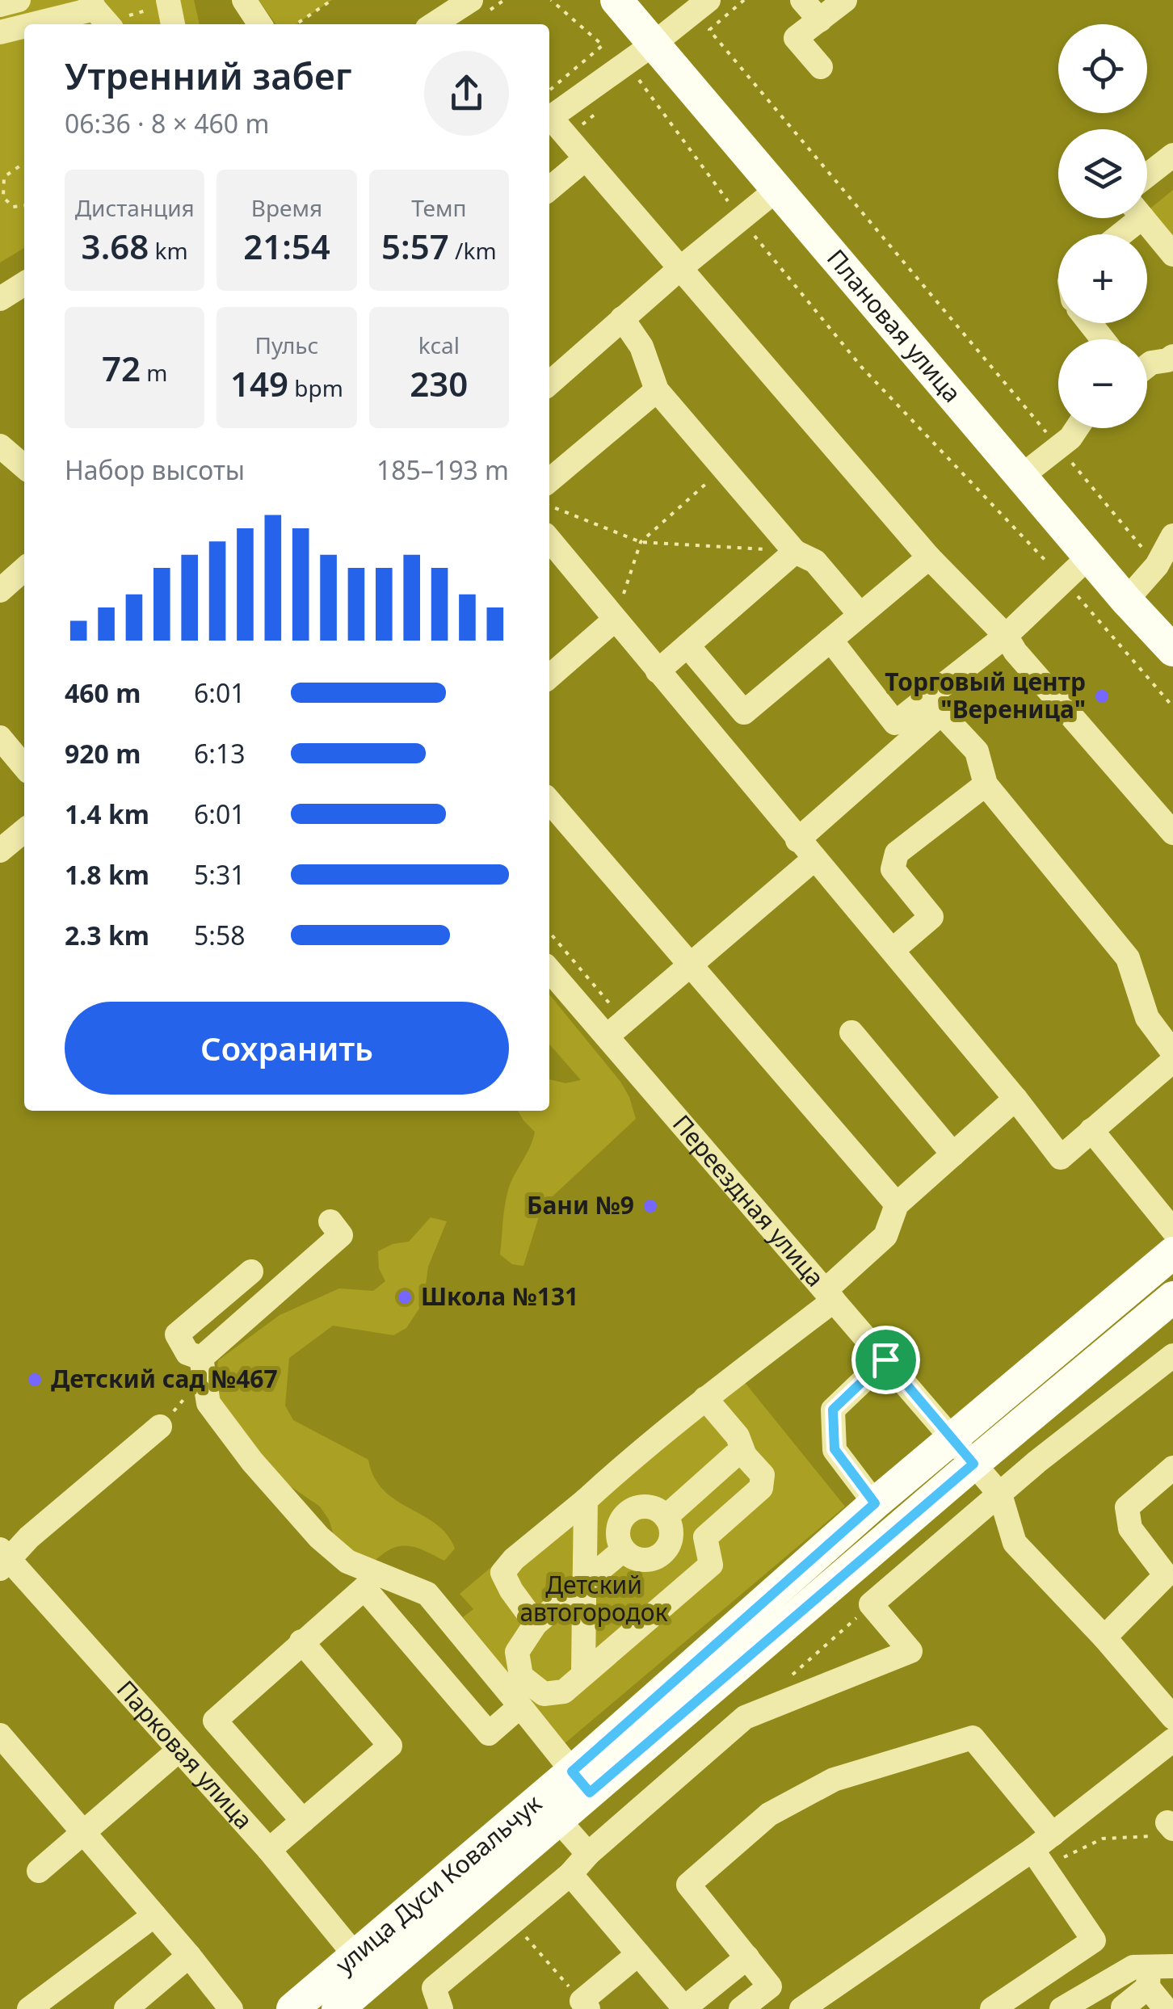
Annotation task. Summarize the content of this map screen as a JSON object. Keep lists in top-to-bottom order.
{
  "streets": {
    "main road": ["Плановая улица", "улица Дуси Ковальчук"],
    "street": ["Переездная улица", "Парковая улица"]
  },
  "crossings": [
    ["Переездная улица", "улица Дуси Ковальчук"],
    ["Парковая улица", "улица Дуси Ковальчук"]
  ],
  "parks": ["Детский автогородок"],
  "places": [
    "Торговый центр \"Вереница\"",
    "Бани №9",
    "Школа №131",
    "Детский сад №467"
  ],
  "page": {
    "map_buttons": ["+", "−"],
    "heading": ["Утренний забег", "06:36 · 8 × 460 m"],
    "stats": [
      ["Дистанция", "3.68 km"],
      ["Время", "21:54"],
      ["Темп", "5:57 /km"],
      ["72 m"],
      ["Пульс", "149 bpm"],
      ["kcal", "230"]
    ],
    "chart": ["Набор высоты", "185–193 m"],
    "list": [
      {
        "name": "460 m",
        "note": "6:01"
      },
      {
        "name": "920 m",
        "note": "6:13"
      },
      {
        "name": "1.4 km",
        "note": "6:01"
      },
      {
        "name": "1.8 km",
        "note": "5:31"
      },
      {
        "name": "2.3 km",
        "note": "5:58"
      }
    ],
    "buttons": "Сохранить"
  }
}
